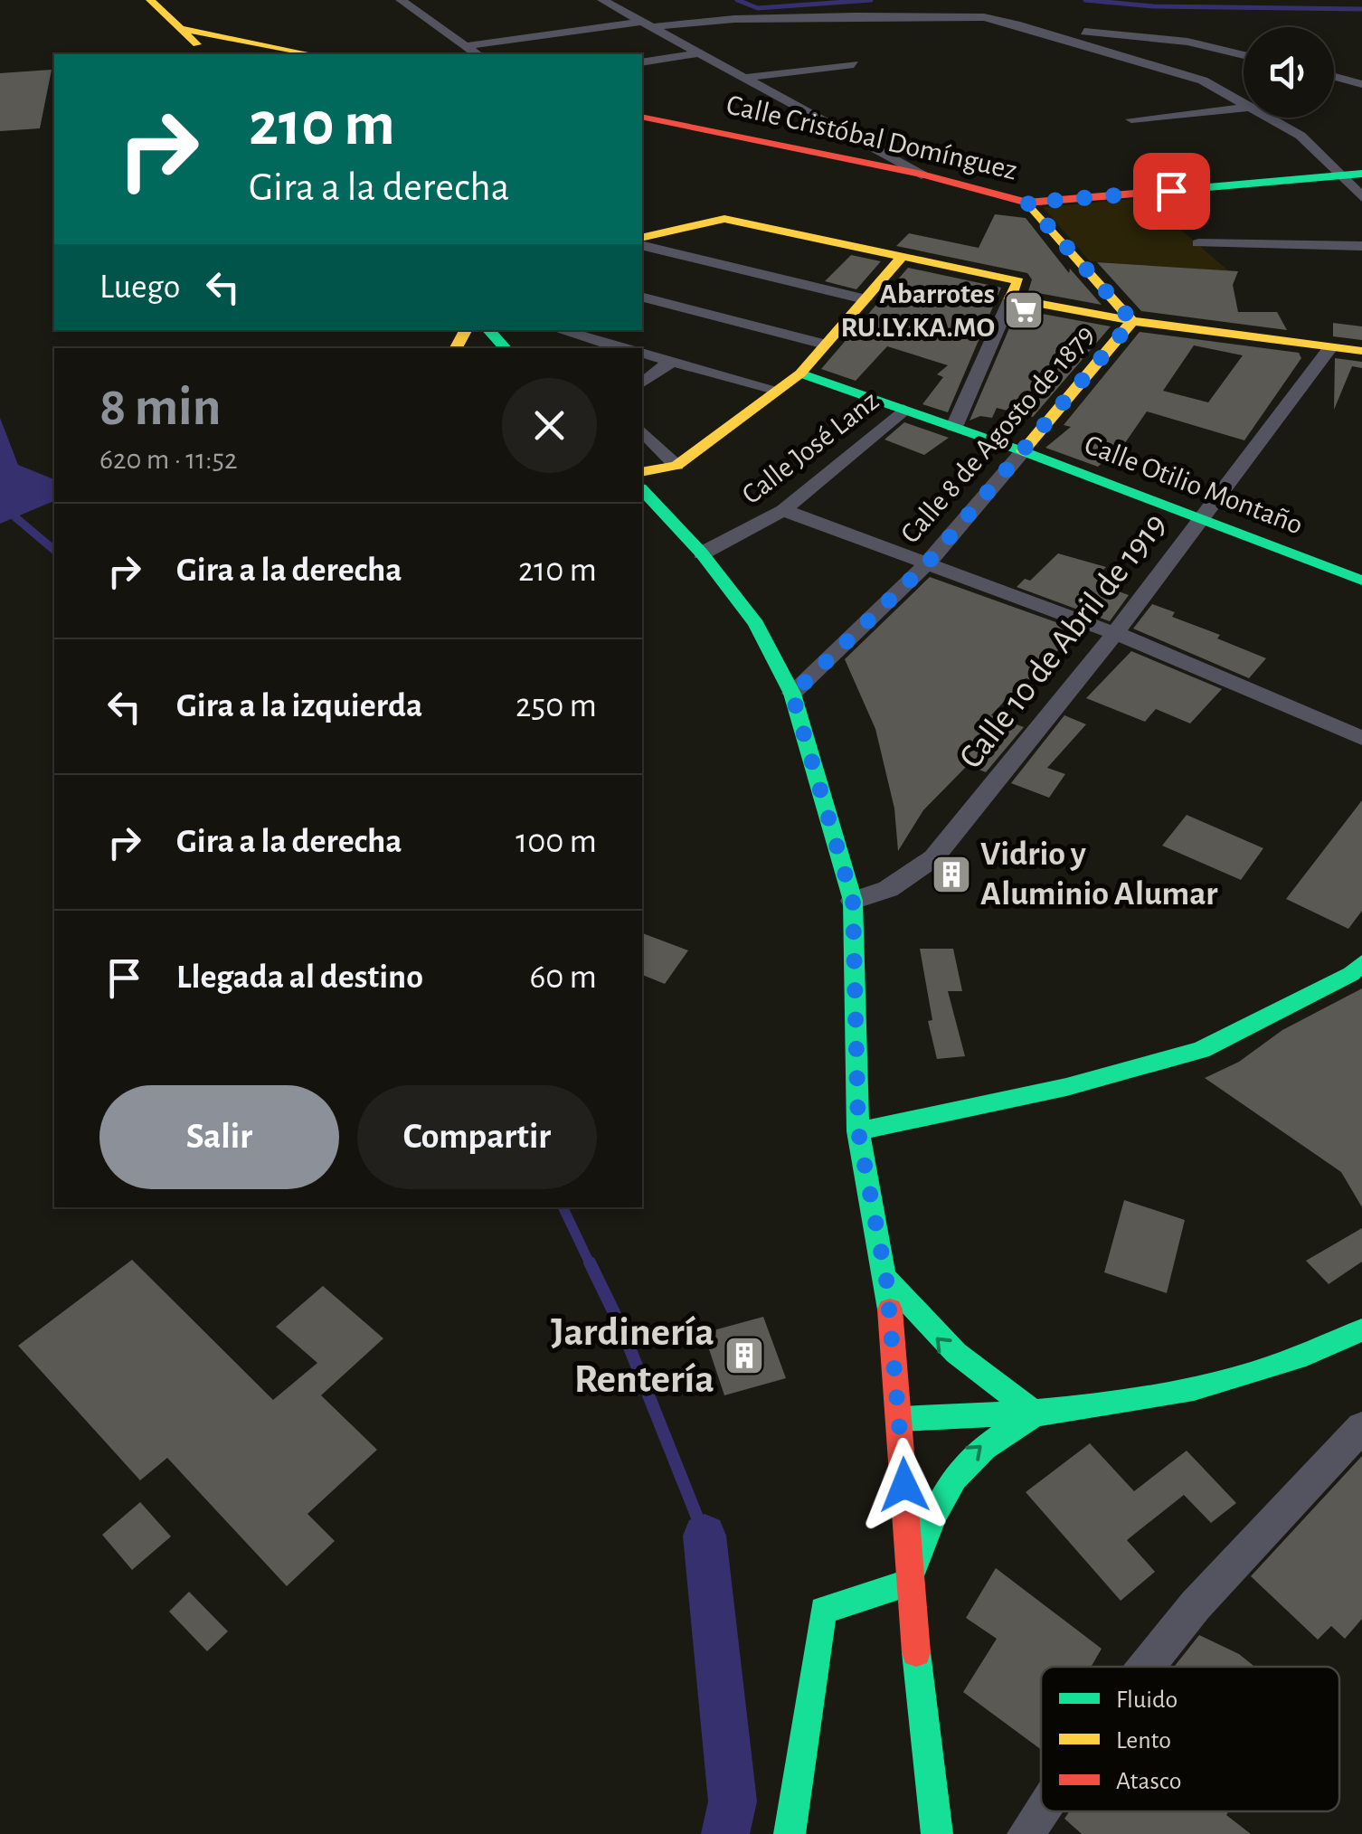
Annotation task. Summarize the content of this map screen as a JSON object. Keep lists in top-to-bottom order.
{
  "streets": {
    "street": [
      "Calle Cristóbal Domínguez",
      "Calle 8 de Agosto de 1879",
      "Calle José Lanz",
      "Calle Otilio Montaño",
      "Calle 10 de Abril de 1919"
    ]
  },
  "crossings": [
    ["Calle Cristóbal Domínguez", "Calle 8 de Agosto de 1879"],
    ["Calle 8 de Agosto de 1879", "Calle Otilio Montaño"],
    ["Calle José Lanz", "Calle Otilio Montaño"],
    ["Calle Otilio Montaño", "Calle 10 de Abril de 1919"]
  ],
  "places": {
    "supermarket": ["Abarrotes RU.LY.KA.MO"],
    "building": ["Vidrio y Aluminio Alumar", "Jardinería Rentería"]
  },
  "legend": ["Fluido", "Lento", "Atasco"],
  "page": {
    "turn": ["210 m", "Gira a la derecha"],
    "then": "Luego",
    "heading": ["8 min", "620 m · 11:52"],
    "list": [
      {
        "name": "Gira a la derecha",
        "value": "210 m"
      },
      {
        "name": "Gira a la izquierda",
        "value": "250 m"
      },
      {
        "name": "Gira a la derecha",
        "value": "100 m"
      },
      {
        "name": "Llegada al destino",
        "value": "60 m"
      }
    ],
    "buttons": ["Salir", "Compartir"]
  }
}
